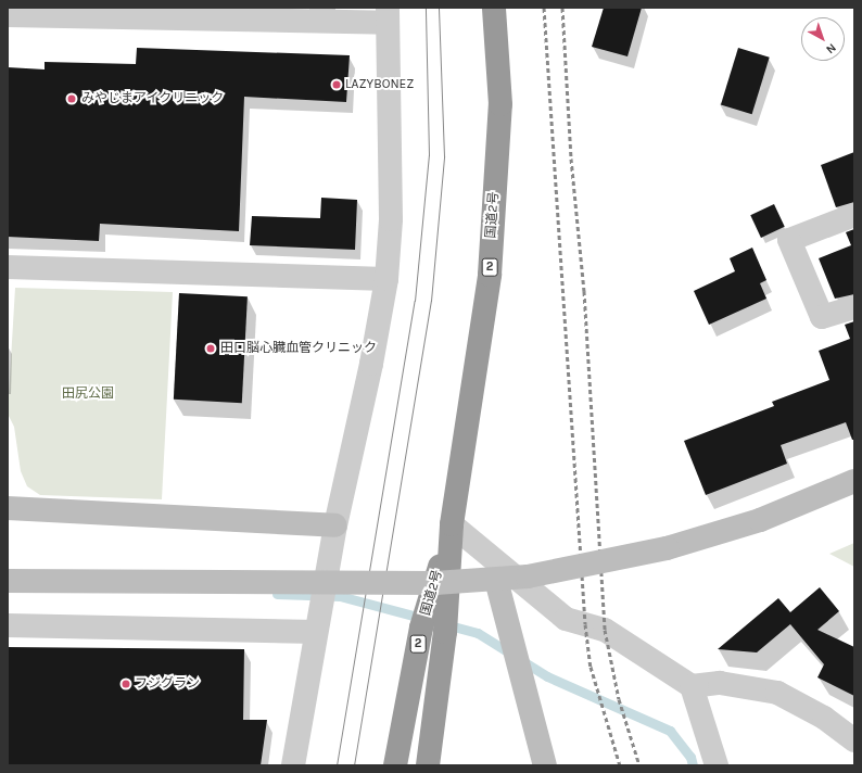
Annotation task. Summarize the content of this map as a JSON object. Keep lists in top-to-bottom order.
{
  "streets": {
    "highway": ["国道2号", "2"]
  },
  "parks": ["田尻公園"],
  "places": [
    "LAZYBONEZ",
    "みやじまアイクリニック",
    "田口脳心臓血管クリニック",
    "フジグラン"
  ],
  "north": "bottom right"
}
